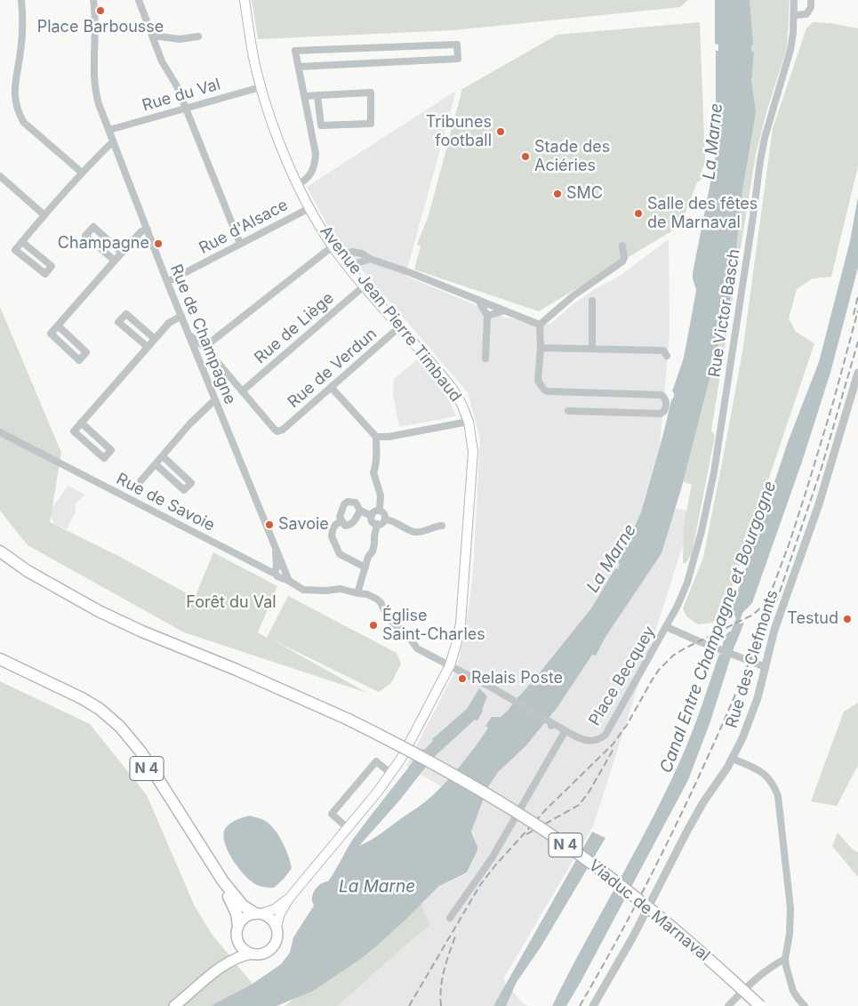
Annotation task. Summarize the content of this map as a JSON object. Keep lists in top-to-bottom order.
{
  "streets": {
    "highway": ["N 4", "Viaduc de Marnaval"],
    "main road": ["Avenue Jean Pierre Timbaud"],
    "street": [
      "Rue du Val",
      "Rue d'Alsace",
      "Rue Victor Basch",
      "Rue de Liège",
      "Rue de Champagne",
      "Rue de Verdun",
      "Rue de Savoie",
      "Rue des Clefmonts",
      "Place Becquey"
    ]
  },
  "crossings": [
    ["Rue du Val", "Avenue Jean Pierre Timbaud"],
    ["Rue du Val", "Rue de Champagne"],
    ["Rue d'Alsace", "Avenue Jean Pierre Timbaud"],
    ["Rue d'Alsace", "Rue de Champagne"],
    ["Rue Victor Basch", "Place Becquey"],
    ["Avenue Jean Pierre Timbaud", "Rue de Liège"],
    ["Avenue Jean Pierre Timbaud", "Rue de Verdun"],
    ["Avenue Jean Pierre Timbaud", "Rue de Savoie"],
    ["Avenue Jean Pierre Timbaud", "Place Becquey"],
    ["Rue de Liège", "Rue de Verdun"],
    ["Rue de Champagne", "Rue de Savoie"],
    ["Rue de Savoie", "Place Becquey"],
    ["N 4", "Viaduc de Marnaval"]
  ],
  "water": ["La Marne", "Canal Entre Champagne et Bourgogne"],
  "parks": ["Forêt du Val"],
  "places": [
    "Place Barbousse",
    "Tribunes football",
    "Stade des Aciéries",
    "SMC",
    "Salle des fêtes de Marnaval",
    "Champagne",
    "Savoie",
    "Testud",
    "Église Saint-Charles",
    "Relais Poste"
  ]
}
